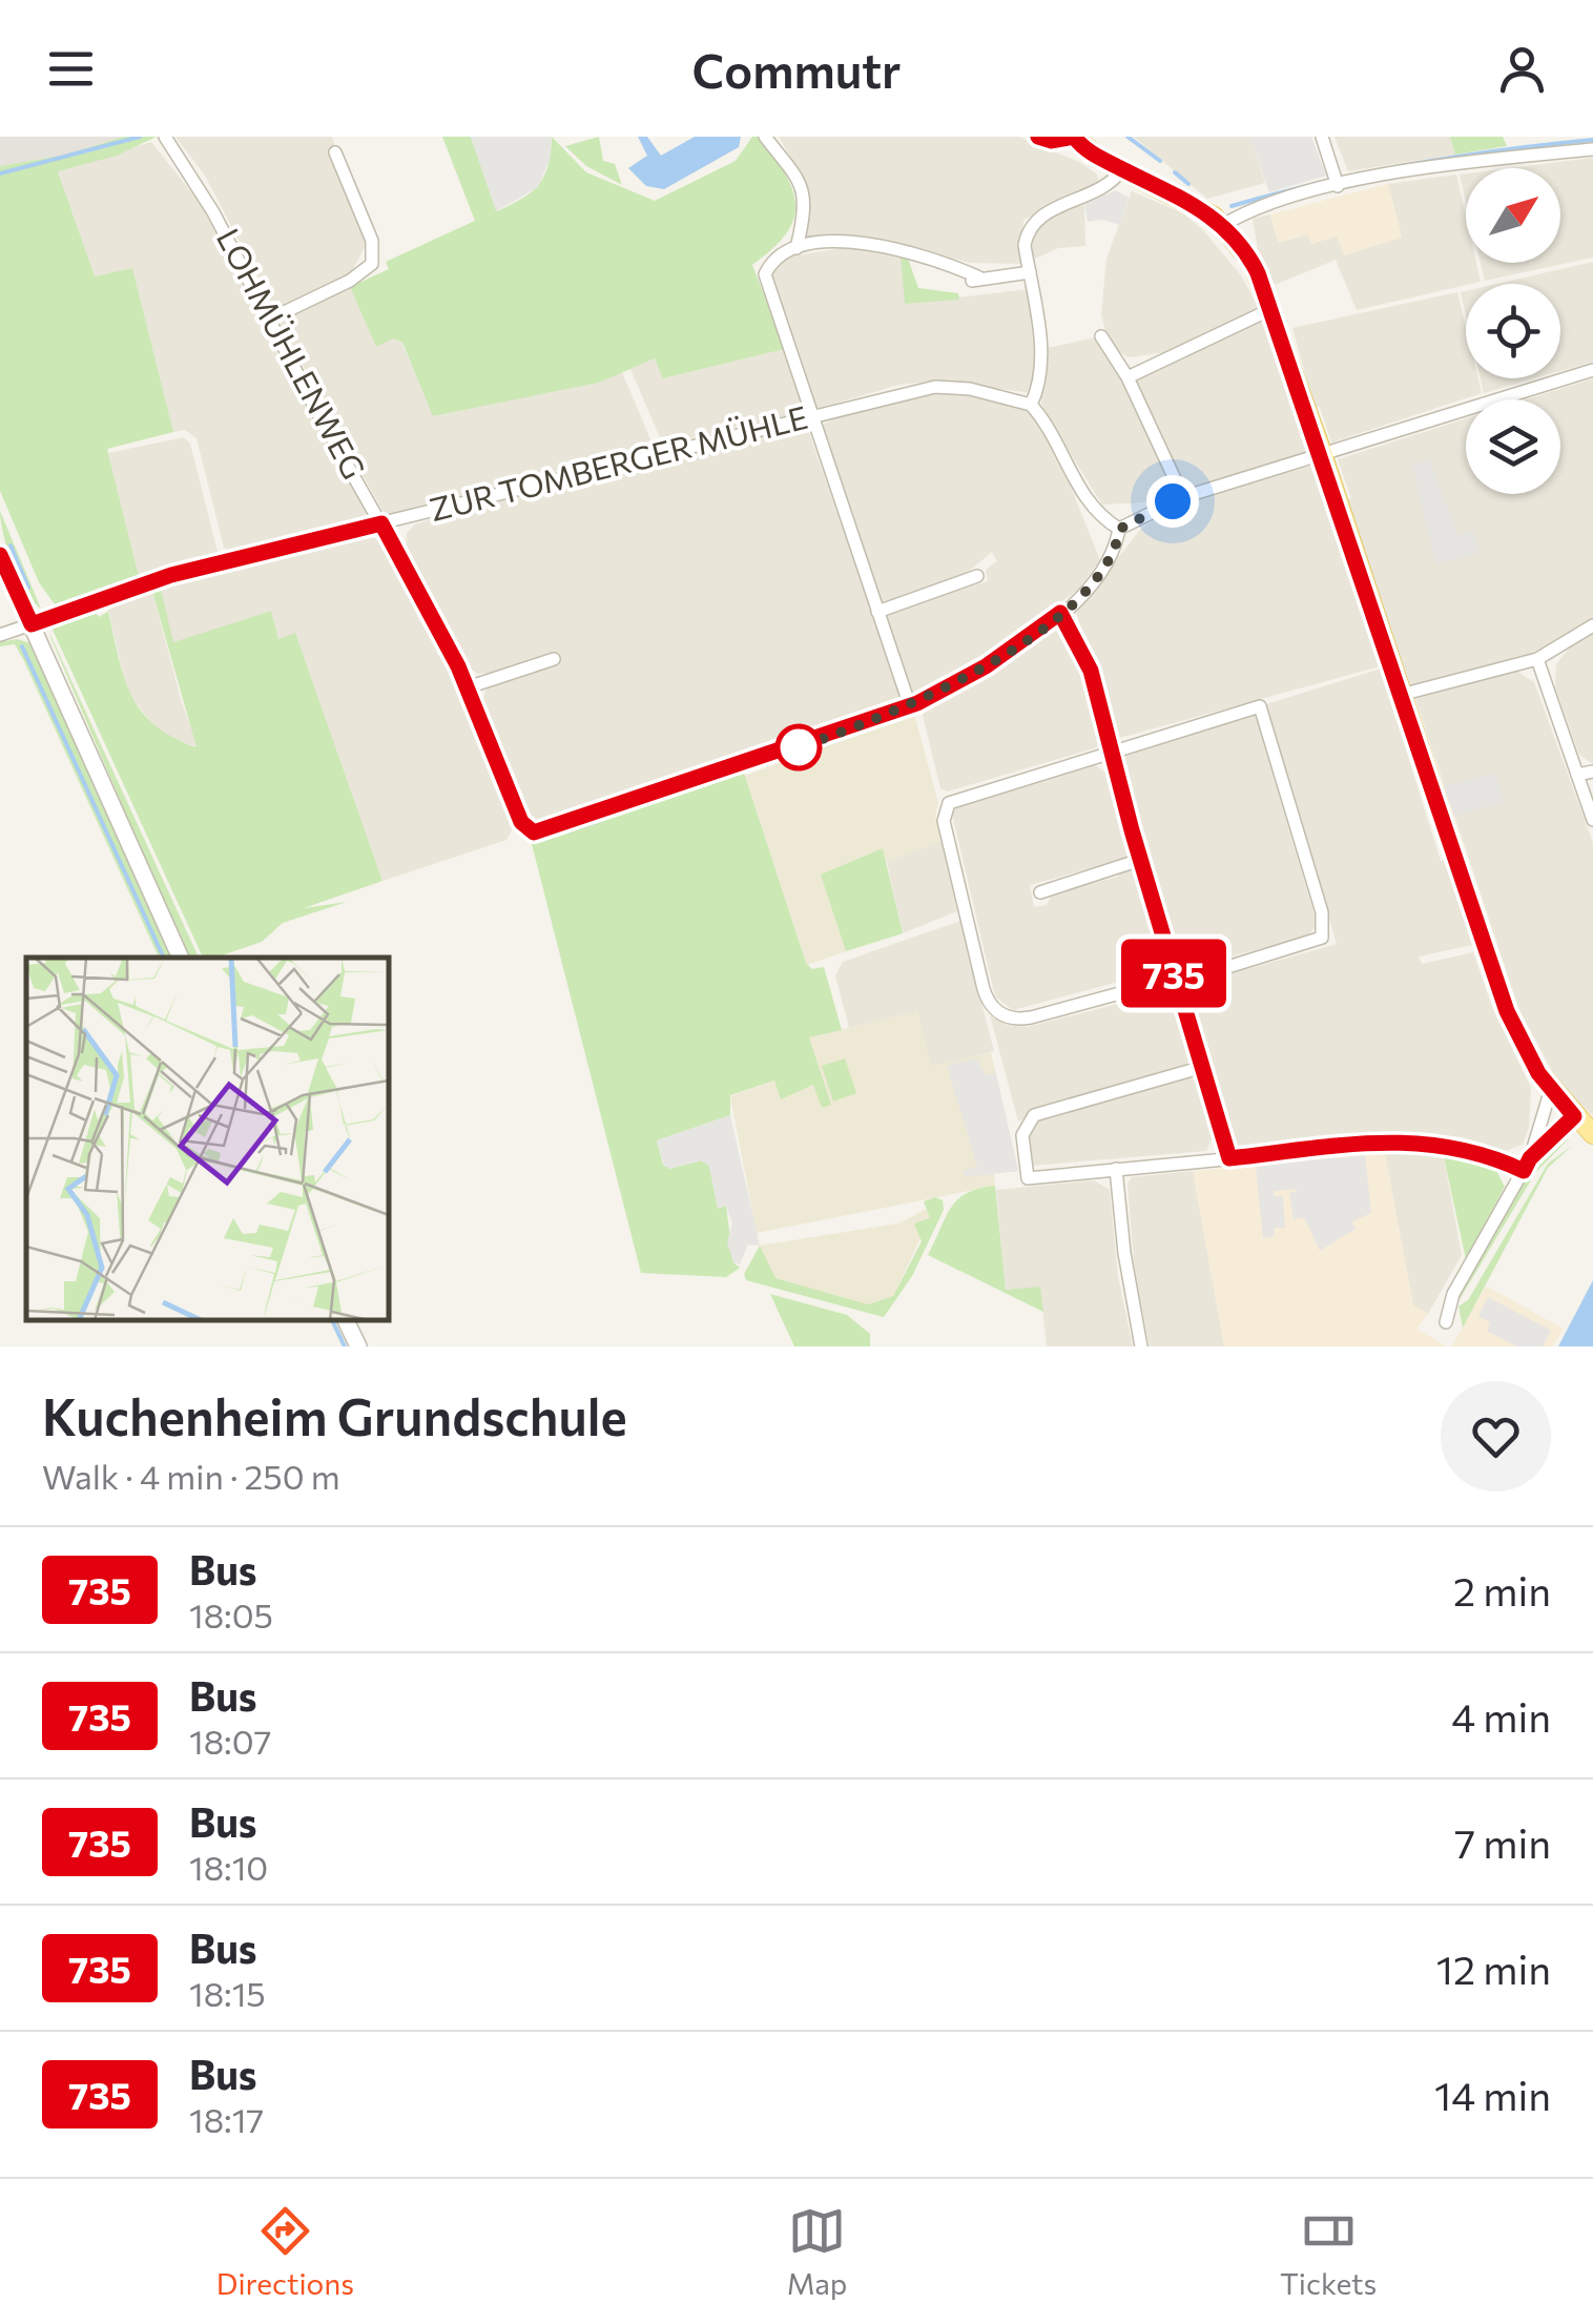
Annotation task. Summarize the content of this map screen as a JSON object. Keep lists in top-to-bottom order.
{
  "streets": {
    "street": ["LOHMÜHLENWEG", "ZUR TOMBERGER MÜHLE"]
  },
  "crossings": [
    ["LOHMÜHLENWEG", "ZUR TOMBERGER MÜHLE"]
  ],
  "lines": ["bus line 735"],
  "north": "top right",
  "page": {
    "header": "Commutr",
    "on_map": "735",
    "heading": ["Kuchenheim Grundschule", "Walk · 4 min · 250 m"],
    "list": [
      {
        "mark": "735",
        "name": "Bus",
        "note": "18:05",
        "value": "2 min"
      },
      {
        "mark": "735",
        "name": "Bus",
        "note": "18:07",
        "value": "4 min"
      },
      {
        "mark": "735",
        "name": "Bus",
        "note": "18:10",
        "value": "7 min"
      },
      {
        "mark": "735",
        "name": "Bus",
        "note": "18:15",
        "value": "12 min"
      },
      {
        "mark": "735",
        "name": "Bus",
        "note": "18:17",
        "value": "14 min"
      }
    ],
    "tabs": ["Directions", "Map", "Tickets"]
  }
}
